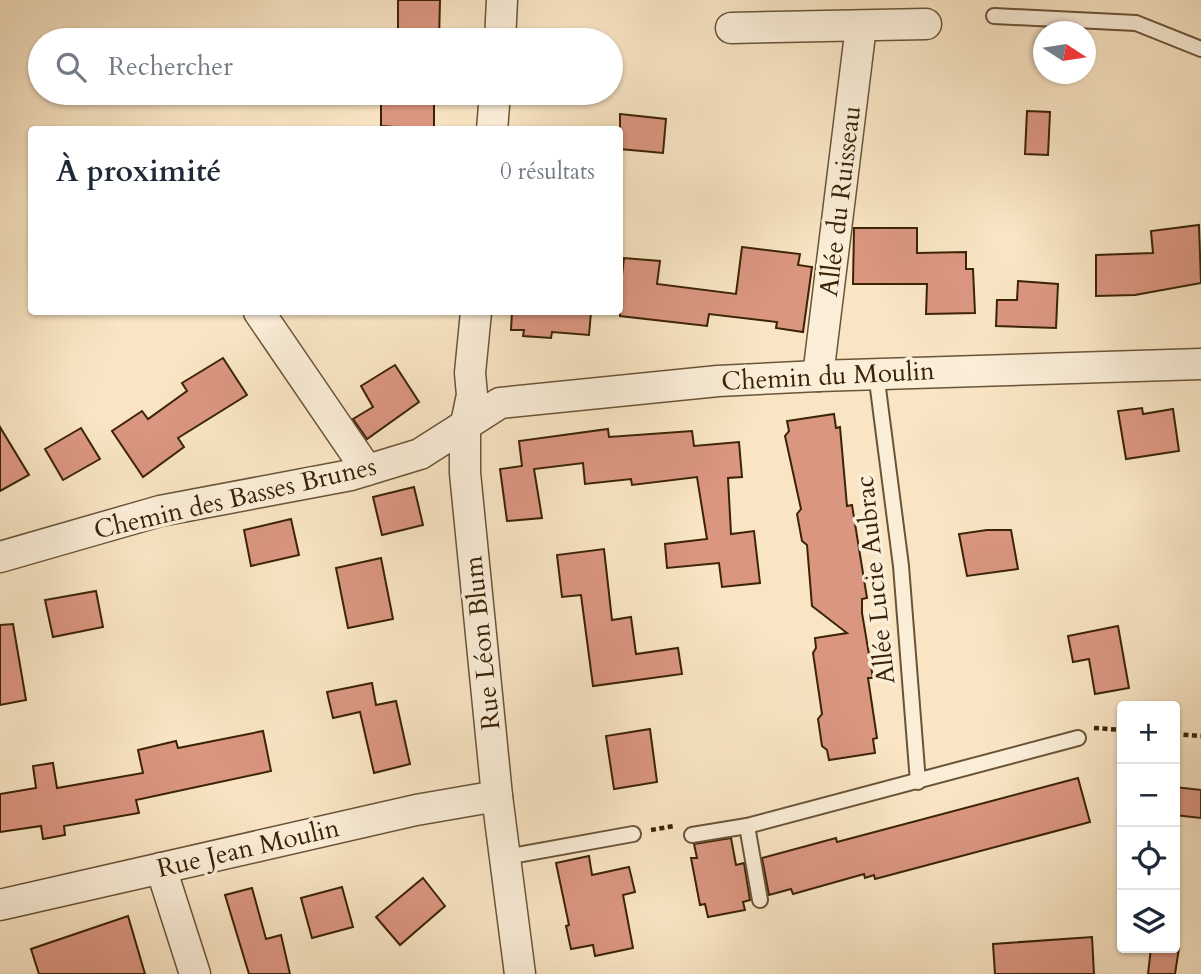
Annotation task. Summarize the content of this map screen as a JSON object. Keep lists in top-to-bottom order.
{
  "streets": {
    "street": [
      "Allée du Ruisseau",
      "Chemin du Moulin",
      "Chemin des Basses Brunes",
      "Rue Léon Blum",
      "Rue Jean Moulin"
    ],
    "lane": ["Allée Lucie Aubrac"]
  },
  "crossings": [
    ["Allée du Ruisseau", "Chemin du Moulin"],
    ["Chemin du Moulin", "Chemin des Basses Brunes"],
    ["Chemin du Moulin", "Allée Lucie Aubrac"],
    ["Chemin du Moulin", "Rue Léon Blum"],
    ["Chemin des Basses Brunes", "Rue Léon Blum"],
    ["Rue Léon Blum", "Rue Jean Moulin"]
  ],
  "north": "right",
  "page": {
    "search": "Rechercher",
    "heading": ["À proximité", "0 résultats"],
    "map_buttons": ["+", "−"]
  }
}
